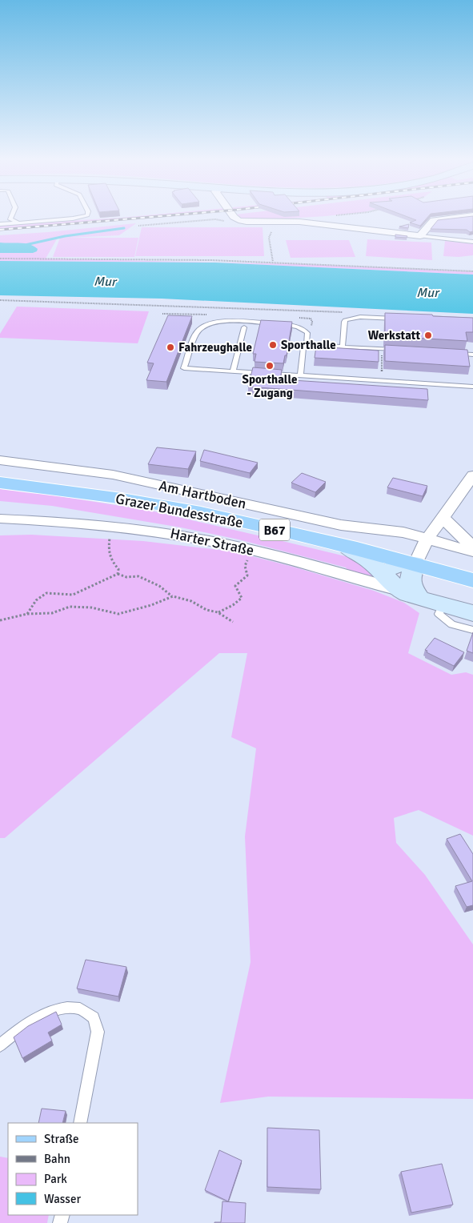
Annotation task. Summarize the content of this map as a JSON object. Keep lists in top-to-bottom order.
{
  "streets": {
    "main road": ["Grazer Bundesstraße", "B67", "Harter Straße"],
    "street": ["Am Hartboden"]
  },
  "water": ["Mur"],
  "places": [
    "Werkstatt",
    "Sporthalle",
    "Fahrzeughalle",
    "Sporthalle - Zugang"
  ],
  "legend": [
    "Straße",
    "Bahn",
    "Park",
    "Wasser"
  ]
}
